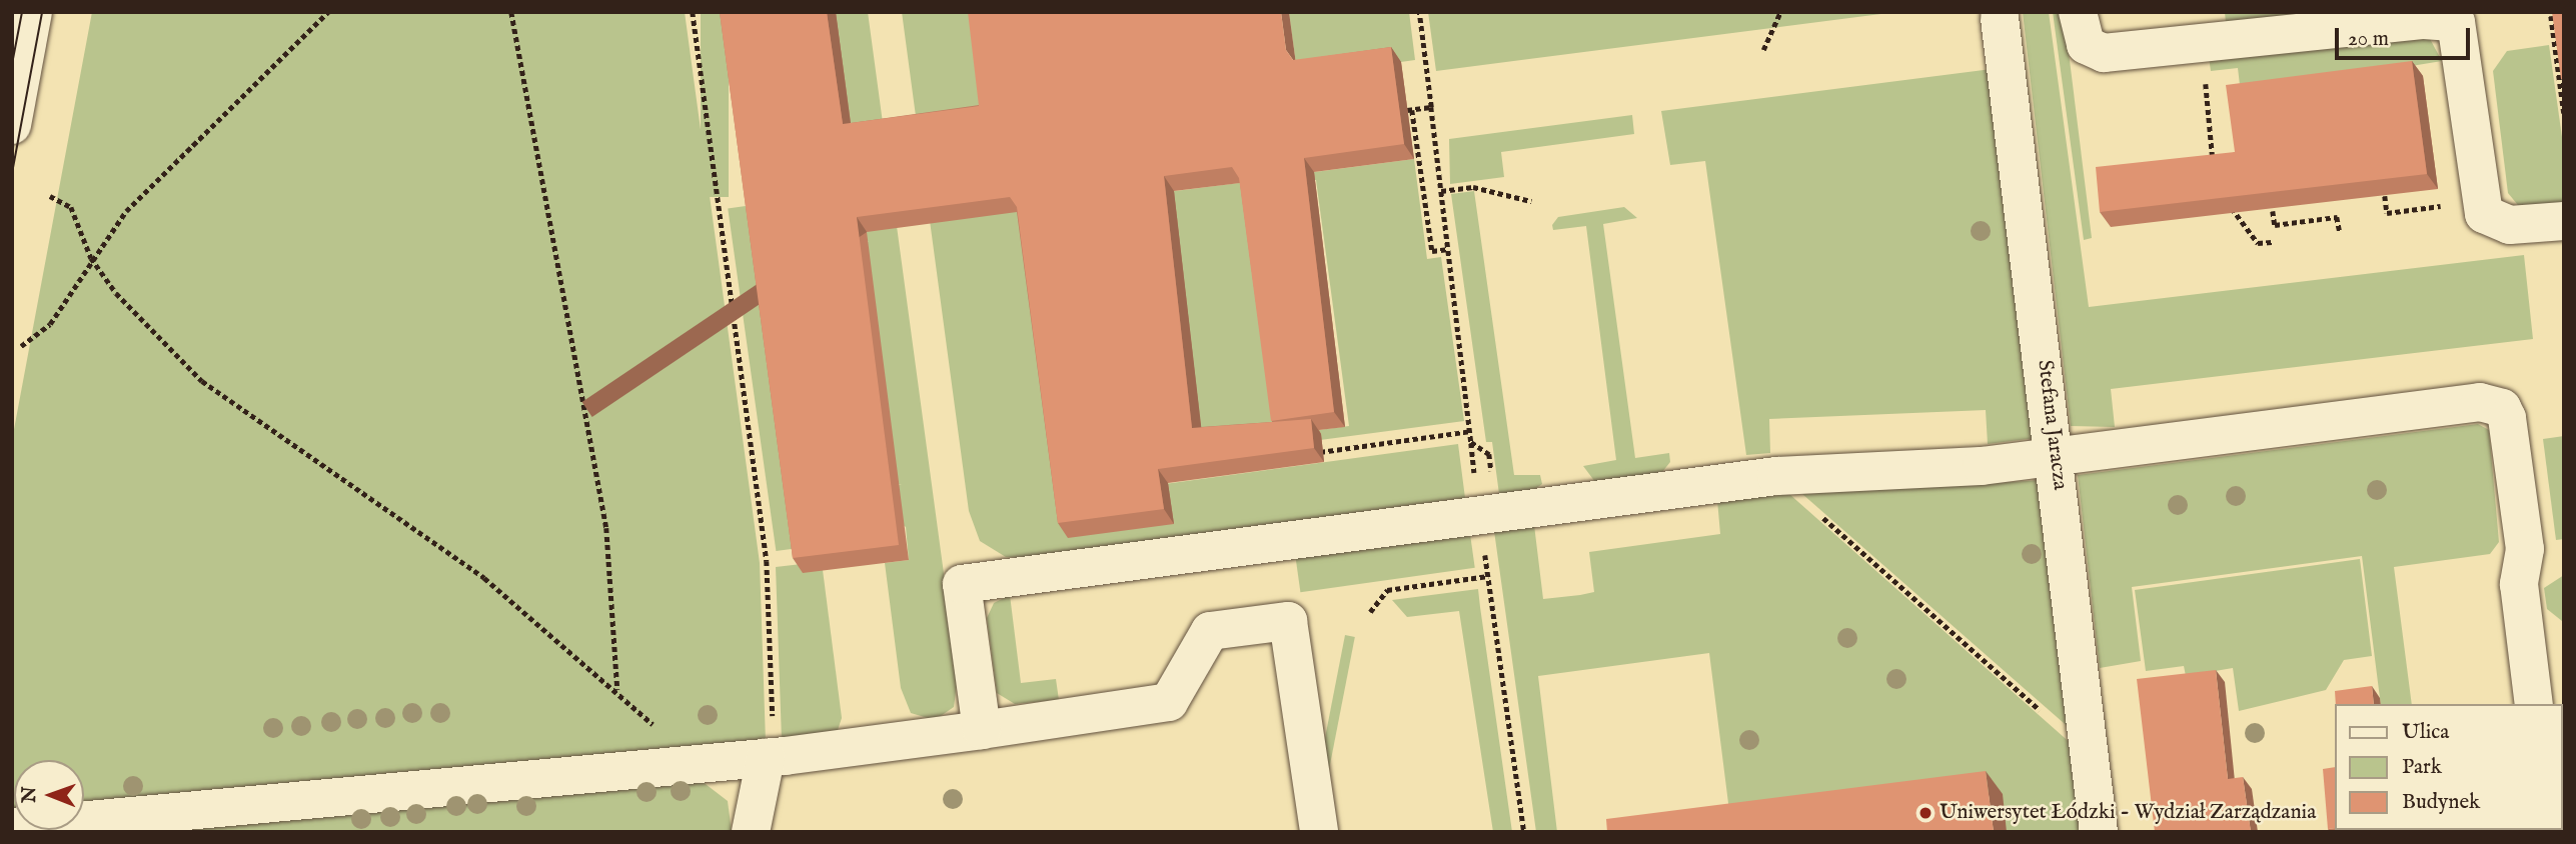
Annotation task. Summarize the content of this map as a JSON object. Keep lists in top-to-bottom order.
{
  "streets": {
    "street": ["Stefana Jaracza"]
  },
  "places": ["Uniwersytet Łódzki - Wydział Zarządzania"],
  "legend": ["Ulica", "Park", "Budynek"],
  "scale_bar": "20 m",
  "north": "left"
}
